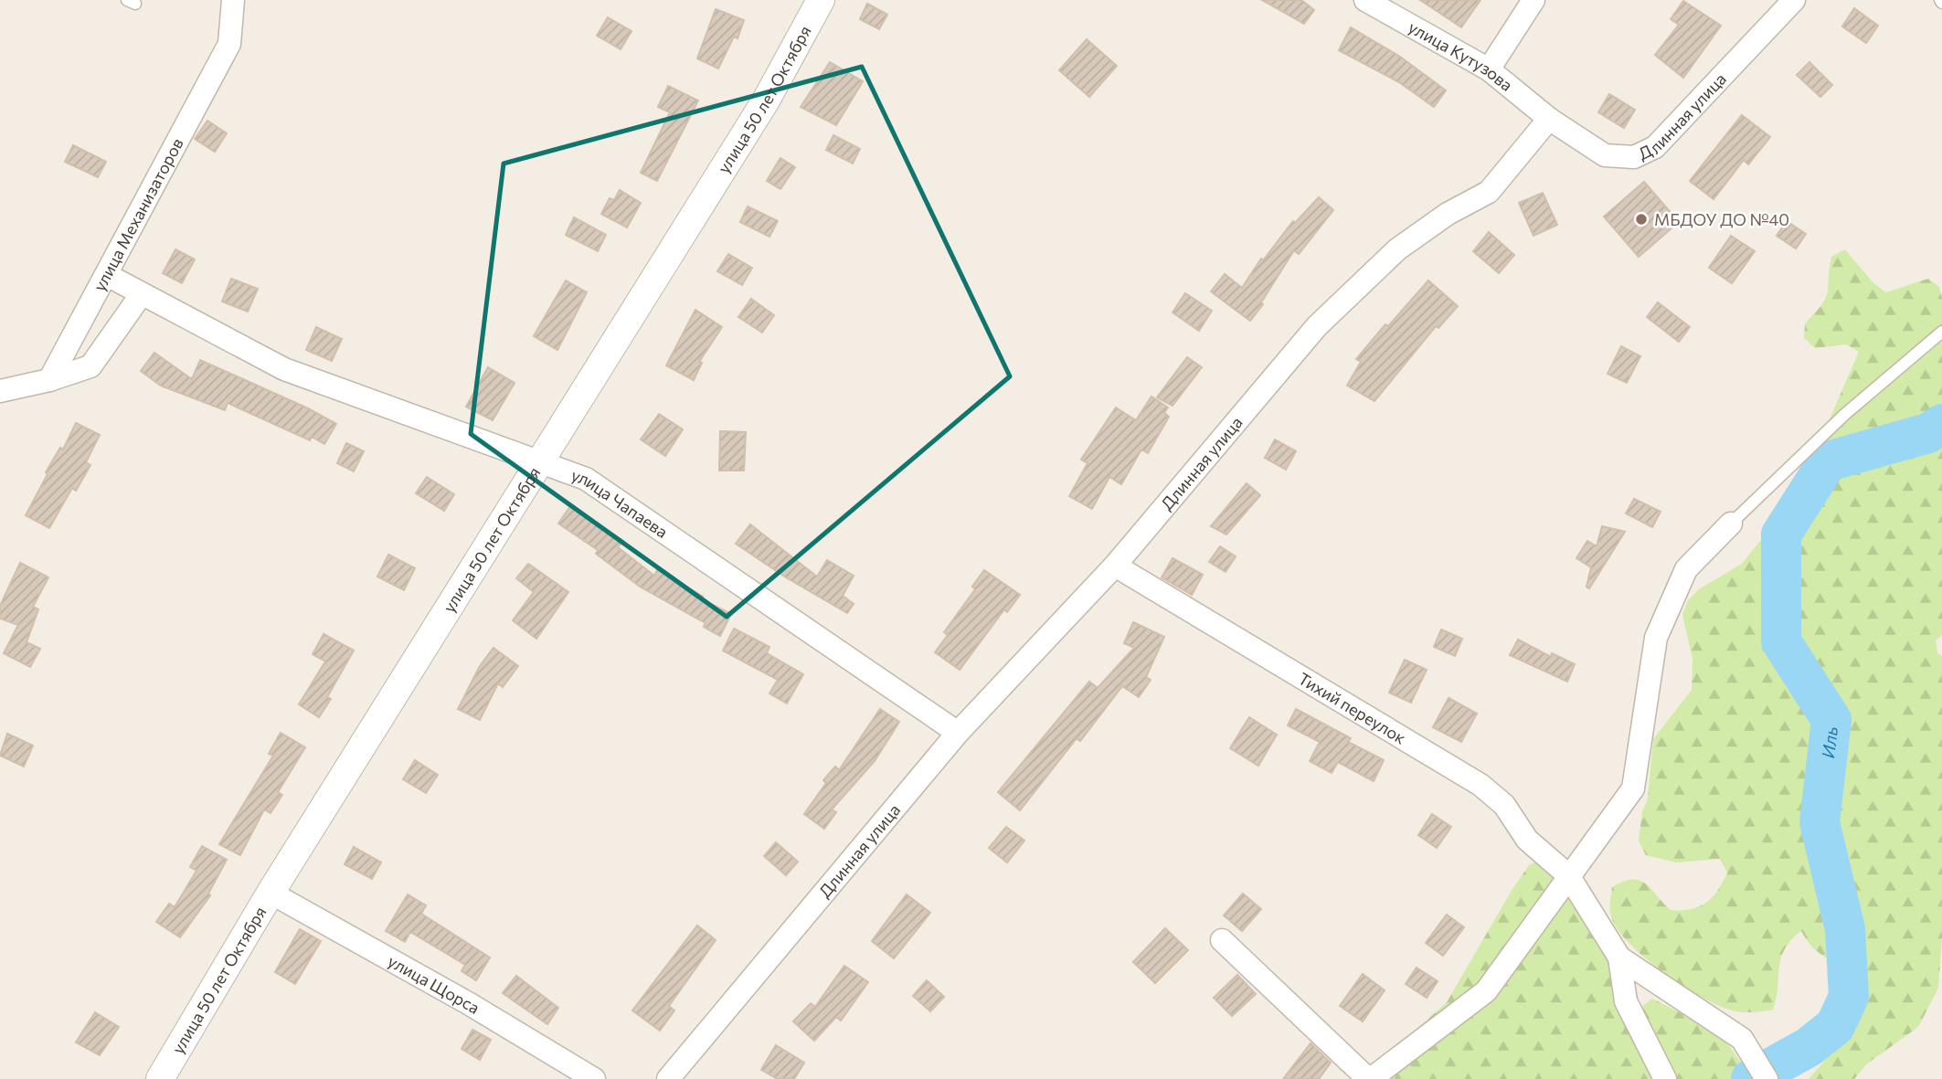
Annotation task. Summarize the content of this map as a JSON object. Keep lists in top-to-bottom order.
{
  "streets": {
    "street": [
      "улица Кутузова",
      "улица 50 лет Октября",
      "Длинная улица",
      "улица Механизаторов",
      "улица Чапаева",
      "Тихий переулок",
      "улица Щорса"
    ]
  },
  "crossings": [
    ["улица Кутузова", "Длинная улица"],
    ["улица 50 лет Октября", "улица Чапаева"],
    ["улица 50 лет Октября", "улица Щорса"],
    ["Длинная улица", "улица Чапаева"],
    ["Длинная улица", "Тихий переулок"],
    ["улица Механизаторов", "улица Чапаева"]
  ],
  "water": ["Иль"],
  "places": ["МБДОУ ДО №40"]
}
